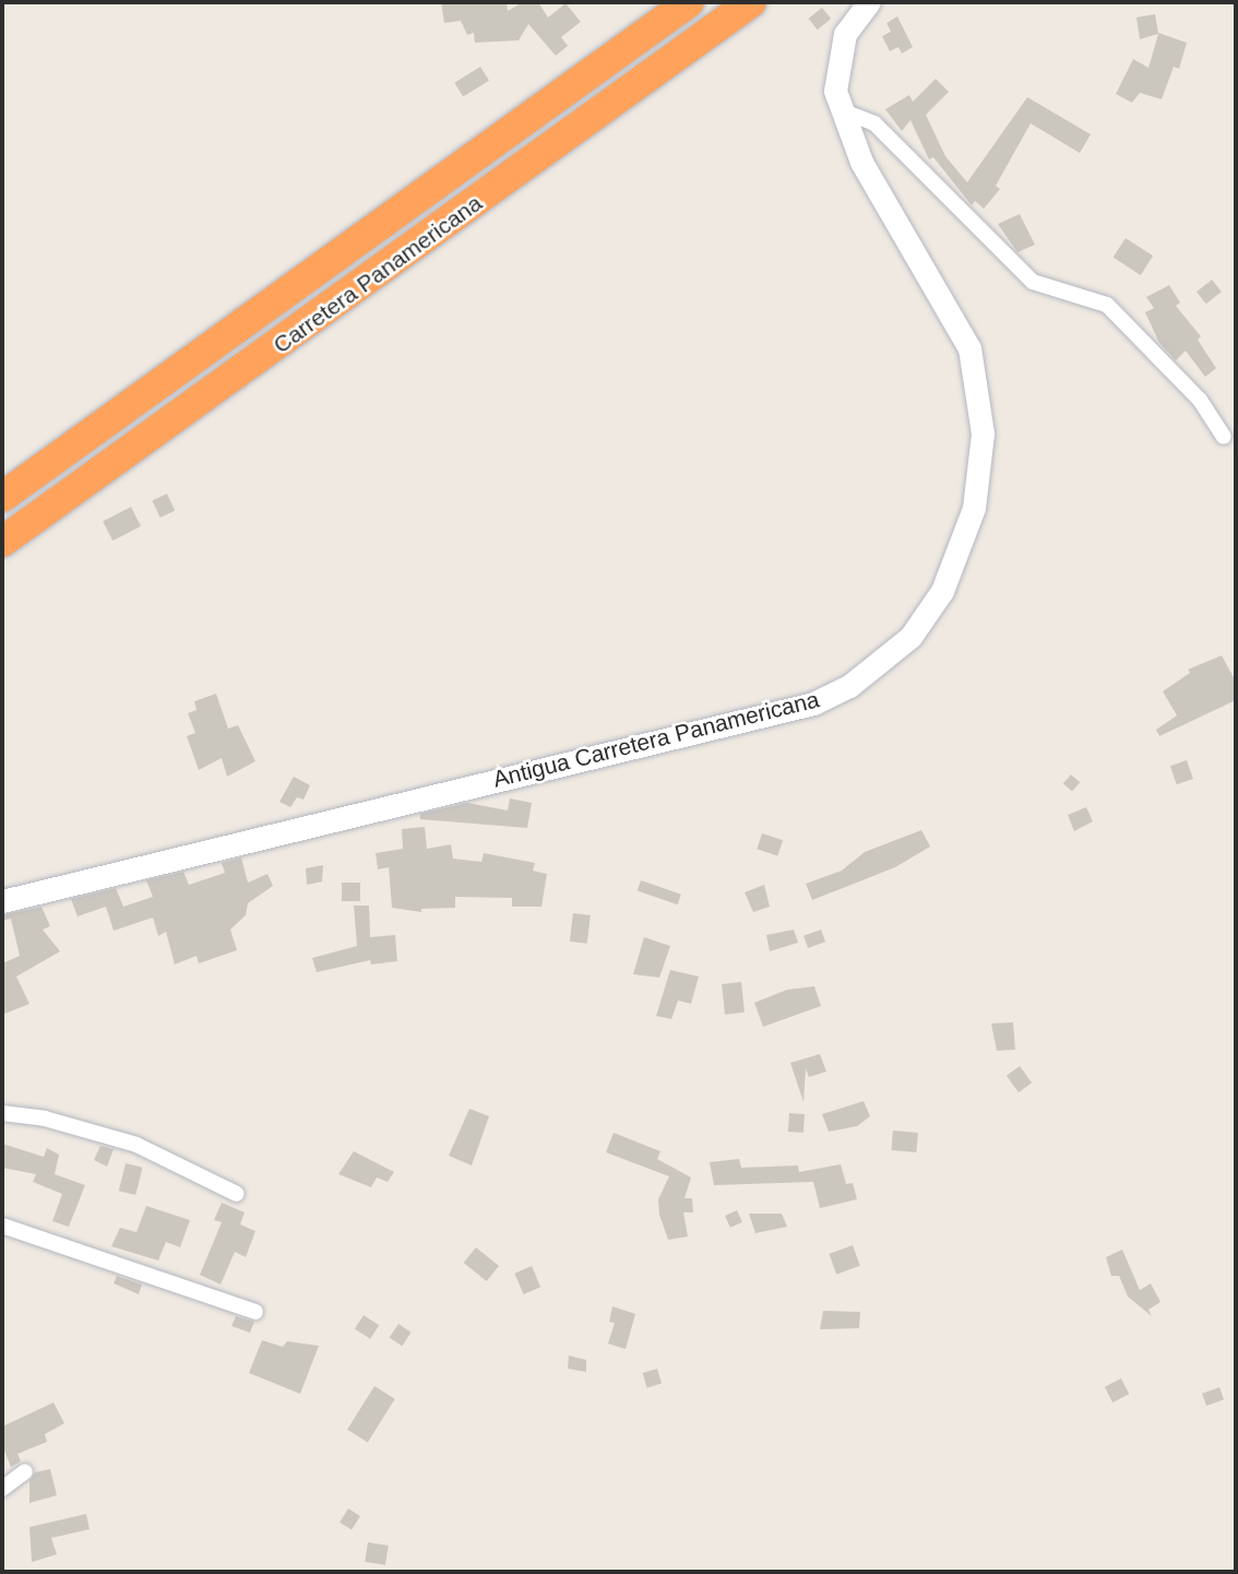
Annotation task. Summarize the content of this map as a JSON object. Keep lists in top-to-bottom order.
{
  "streets": {
    "highway": ["Carretera Panamericana"],
    "street": ["Antigua Carretera Panamericana"]
  }
}
